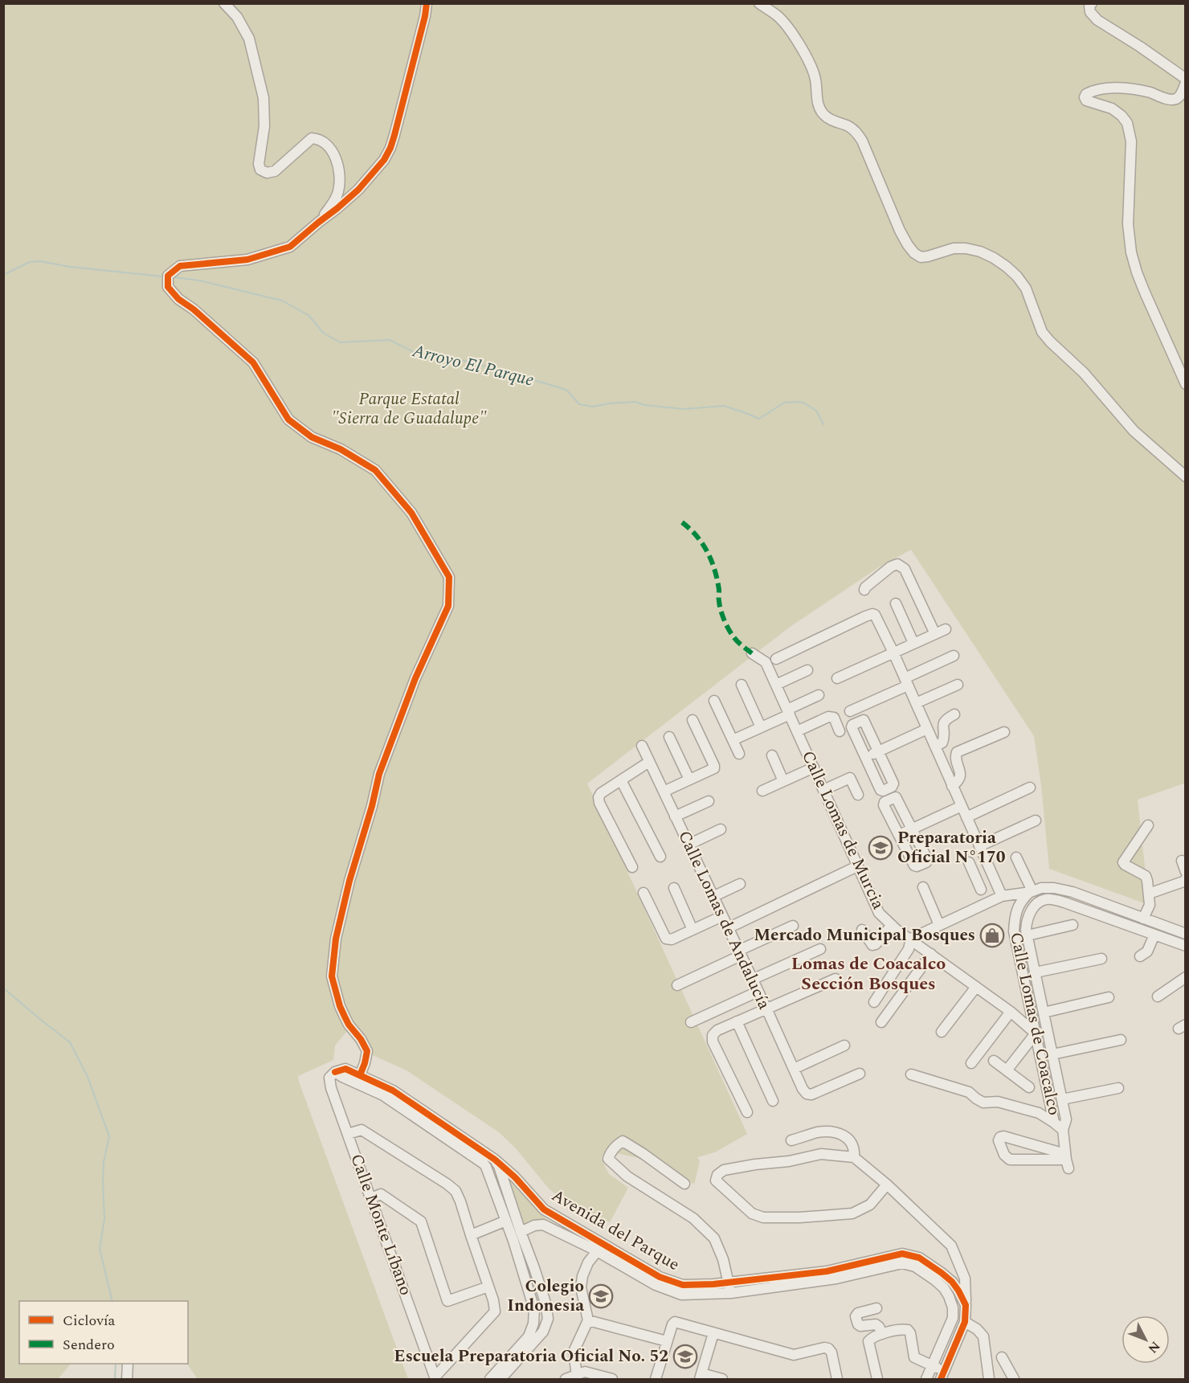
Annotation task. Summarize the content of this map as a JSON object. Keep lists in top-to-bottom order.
{
  "streets": {
    "street": [
      "Calle Lomas de Murcia",
      "Calle Lomas de Andalucía",
      "Calle Lomas de Coacalco",
      "Calle Monte Líbano",
      "Avenida del Parque"
    ]
  },
  "crossings": [
    ["Calle Lomas de Murcia", "Calle Lomas de Coacalco"],
    ["Calle Monte Líbano", "Avenida del Parque"]
  ],
  "districts": ["Lomas de Coacalco Sección Bosques"],
  "water": ["Arroyo El Parque"],
  "parks": ["Parque Estatal \"Sierra de Guadalupe\""],
  "places": {
    "school or university": ["Preparatoria Oficial N°170", "Colegio Indonesia", "Escuela Preparatoria Oficial No. 52"],
    "shop": ["Mercado Municipal Bosques"]
  },
  "legend": ["Ciclovía", "Sendero"],
  "north": "bottom right"
}
